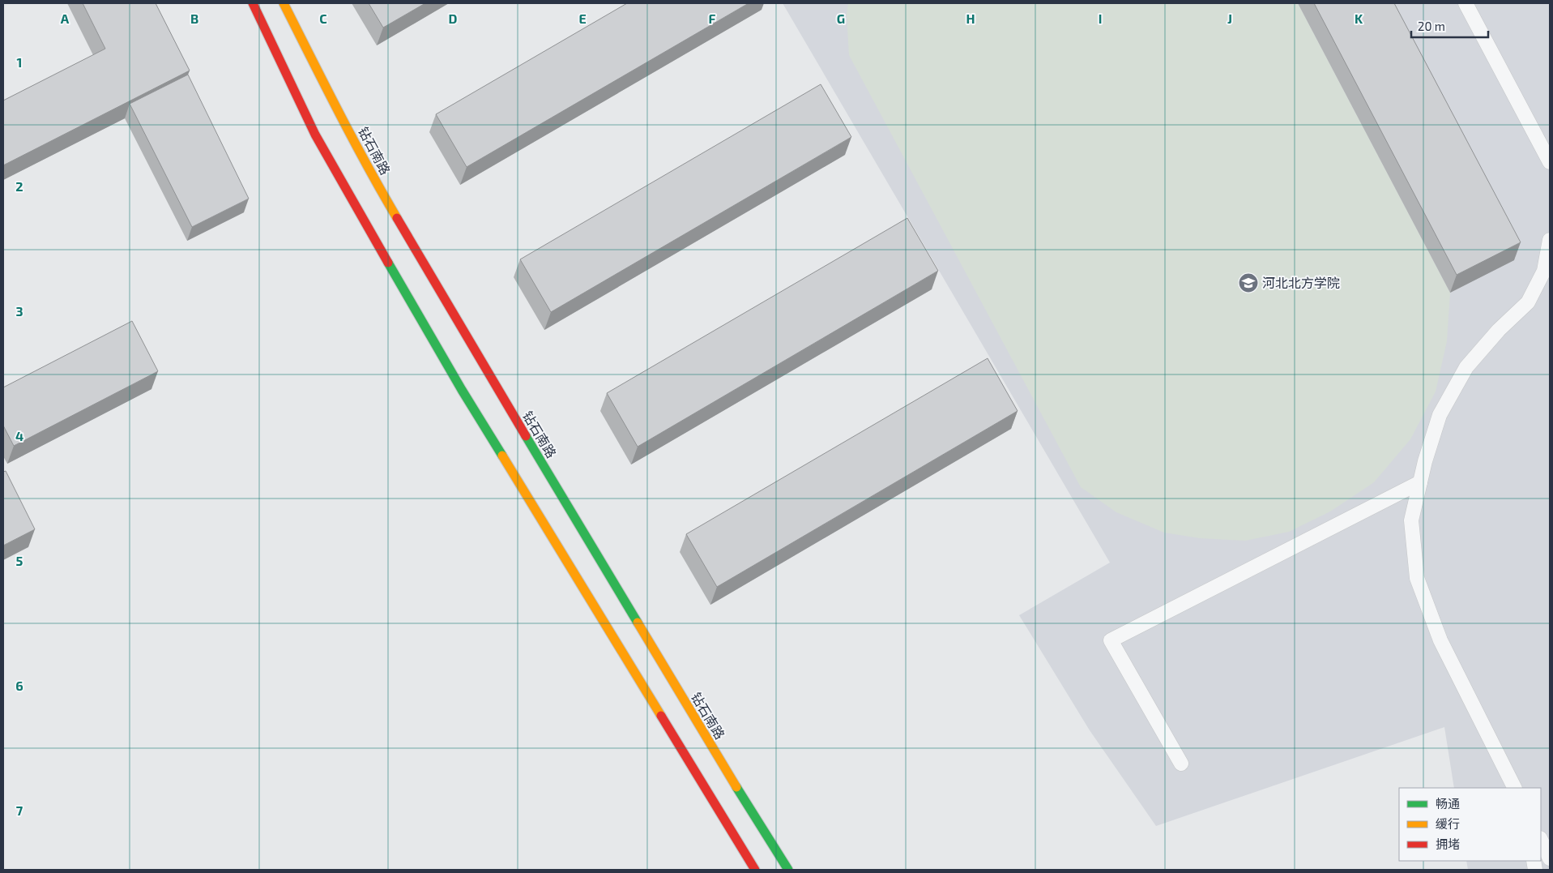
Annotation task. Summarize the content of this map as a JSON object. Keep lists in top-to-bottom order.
{
  "streets": {
    "main road": ["钻石南路"]
  },
  "places": {
    "school or university": ["河北北方学院"]
  },
  "legend": ["畅通", "缓行", "拥堵"],
  "scale_bar": "20 m",
  "grid": {
    "columns": [
      "A",
      "B",
      "C",
      "D",
      "E",
      "F",
      "G",
      "H",
      "I",
      "J",
      "K"
    ],
    "rows": [
      "1",
      "2",
      "3",
      "4",
      "5",
      "6",
      "7"
    ]
  }
}
